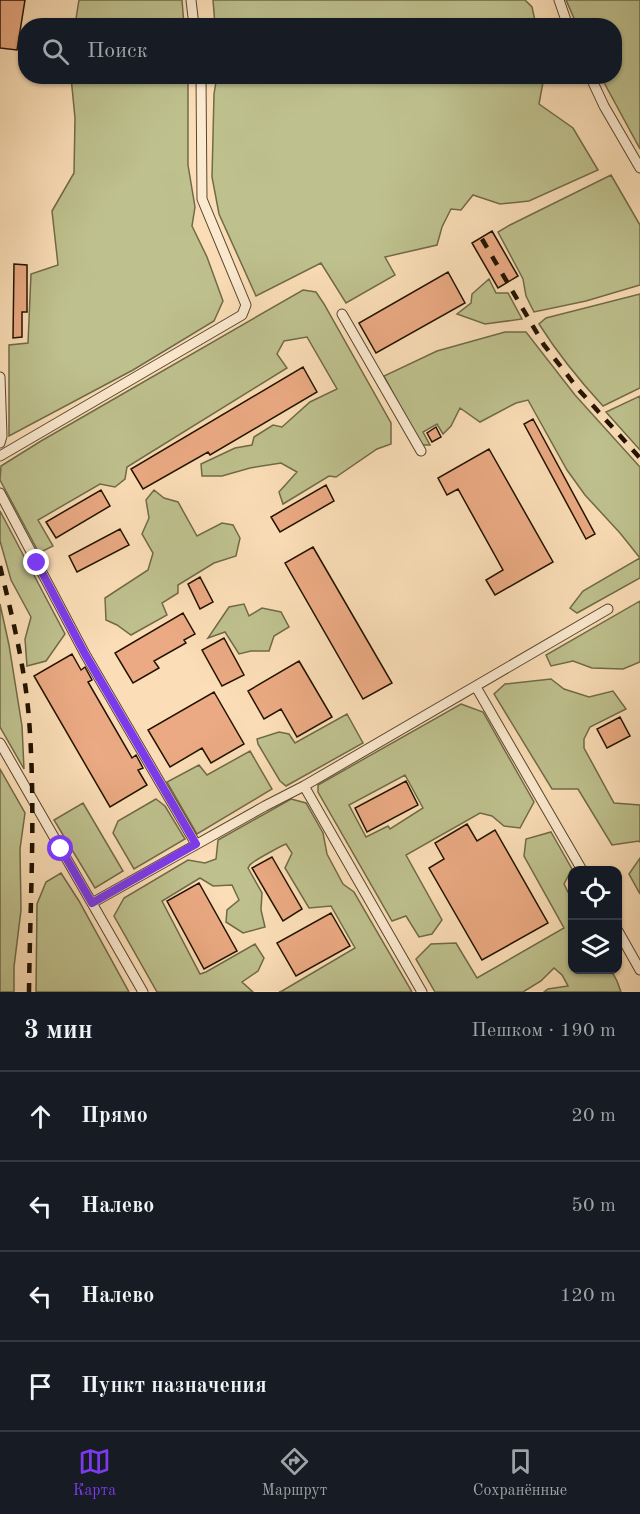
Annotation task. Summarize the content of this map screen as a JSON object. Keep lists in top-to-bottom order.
{
  "page": {
    "search": "Поиск",
    "heading": ["3 мин", "Пешком · 190 m"],
    "list": [
      ["Прямо", "20 m"],
      ["Налево", "50 m"],
      ["Налево", "120 m"],
      "Пункт назначения"
    ],
    "nav": ["Карта", "Маршрут", "Сохранённые"]
  }
}
